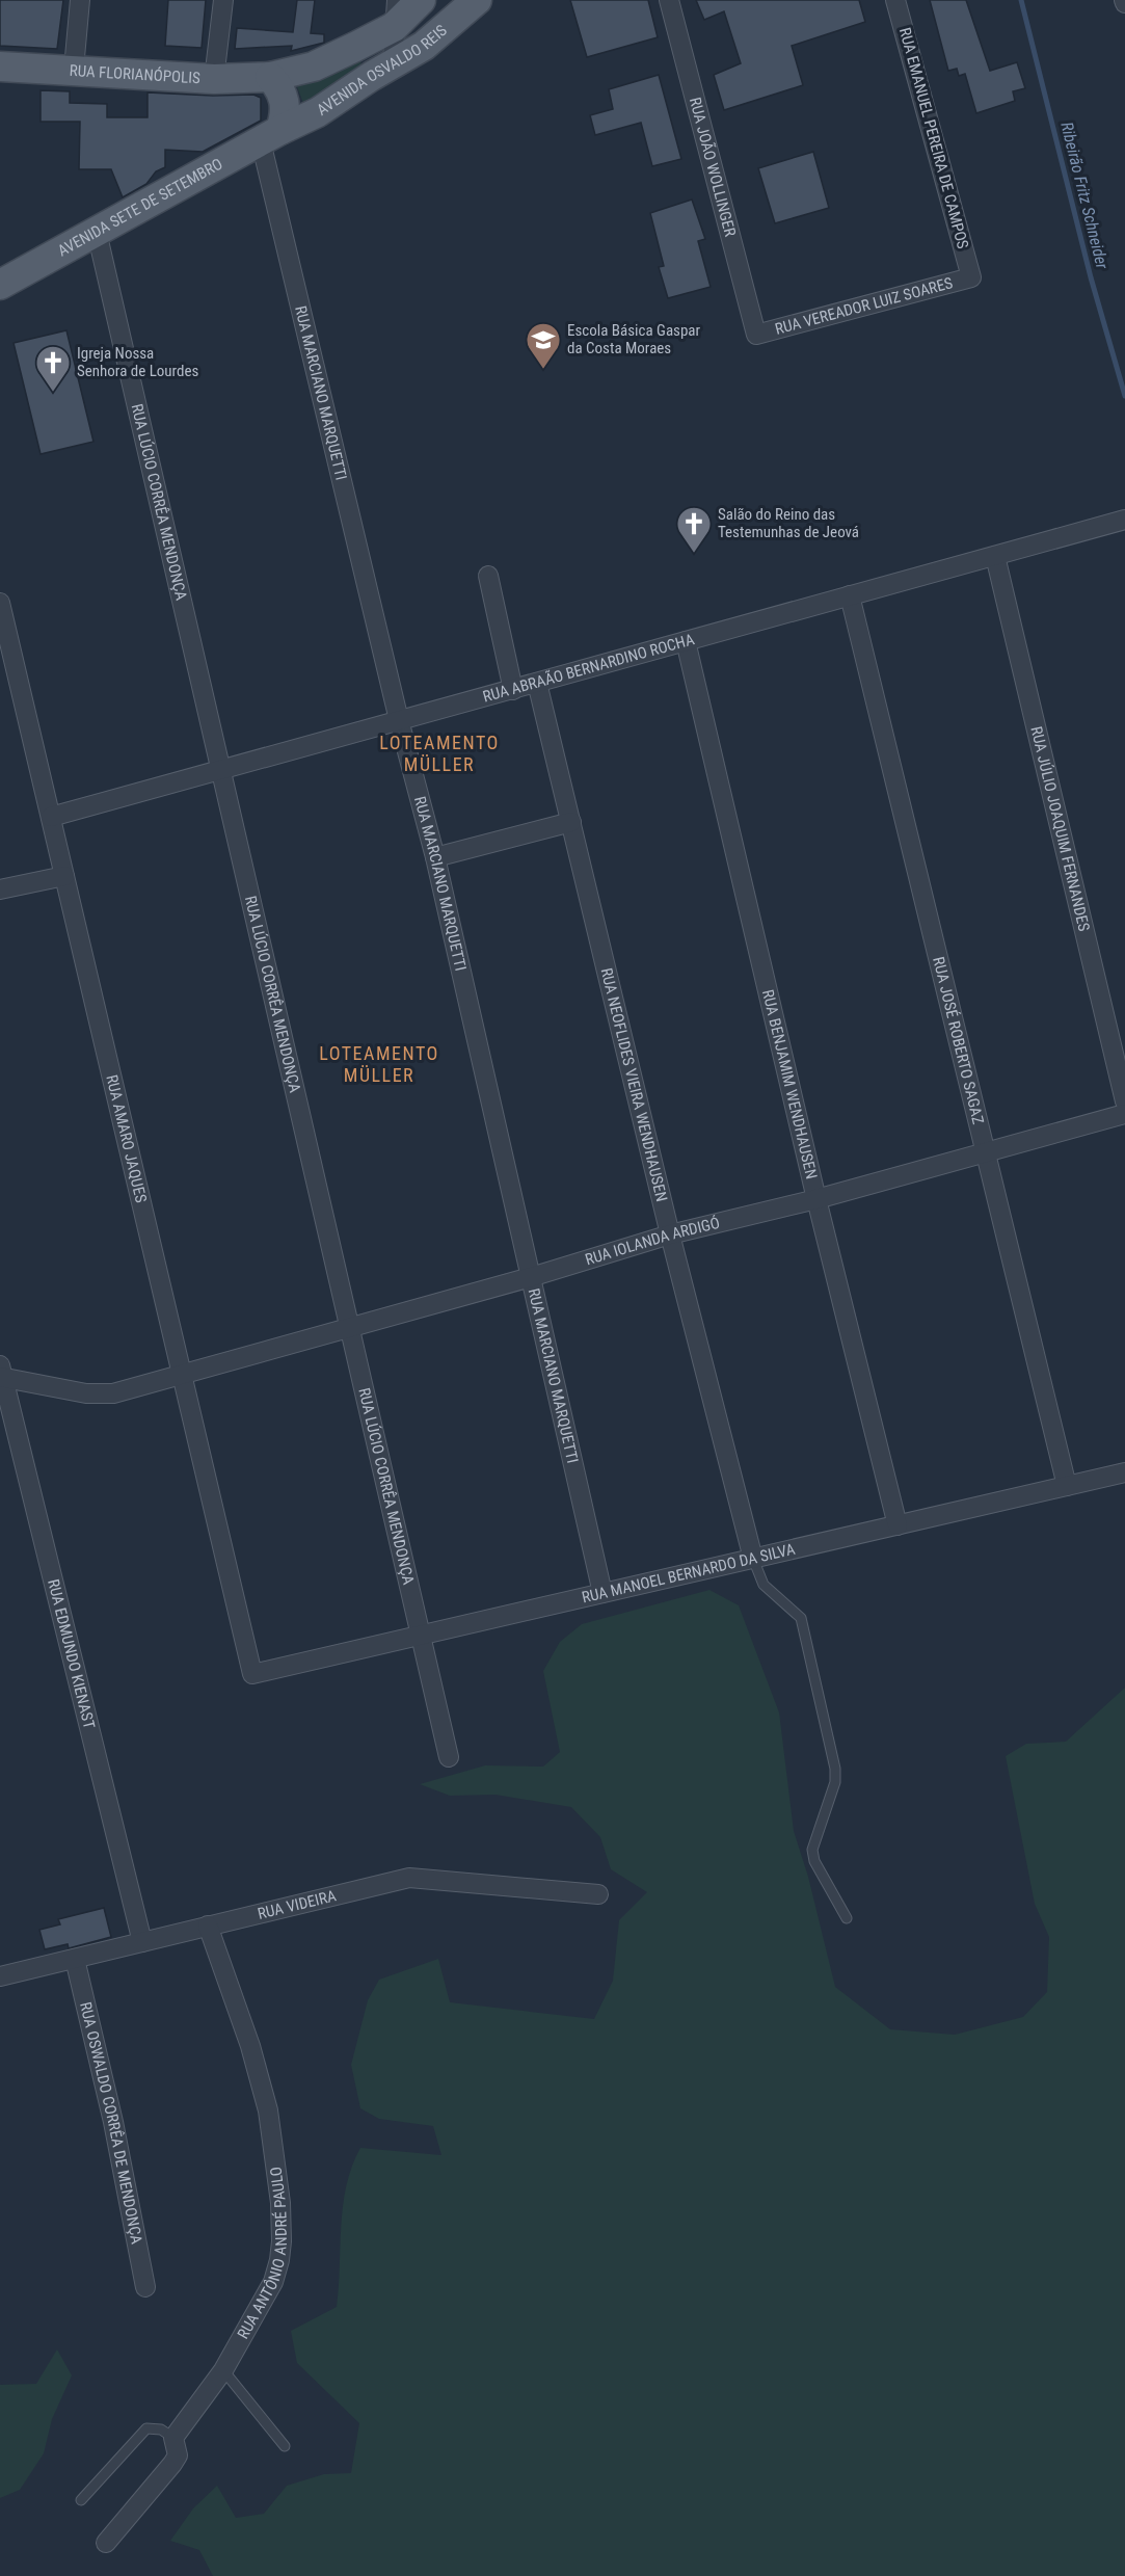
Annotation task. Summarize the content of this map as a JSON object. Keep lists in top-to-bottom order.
{
  "streets": {
    "main road": ["AVENIDA OSVALDO REIS", "RUA FLORIANÓPOLIS", "AVENIDA SETE DE SETEMBRO"],
    "street": [
      "RUA EMANUEL PEREIRA DE CAMPOS",
      "RUA JOÃO WOLLINGER",
      "RUA VEREADOR LUIZ SOARES",
      "RUA MARCIANO MARQUETTI",
      "RUA LÚCIO CORRÊA MENDONÇA",
      "RUA ABRAÃO BERNARDINO ROCHA",
      "RUA JÚLIO JOAQUIM FERNANDES",
      "RUA JOSÉ ROBERTO SAGAZ",
      "RUA BENJAMIM WENDHAUSEN",
      "RUA NEOFLIDES VIEIRA WENDHAUSEN",
      "RUA AMARO JAQUES",
      "RUA IOLANDA ARDIGÓ",
      "RUA MANOEL BERNARDO DA SILVA",
      "RUA EDMUNDO KIENAST",
      "RUA VIDEIRA",
      "RUA OSWALDO CORRÊA DE MENDONÇA",
      "RUA ANTÔNIO ANDRÉ PAULO"
    ]
  },
  "crossings": [
    ["AVENIDA OSVALDO REIS", "RUA FLORIANÓPOLIS"],
    ["AVENIDA OSVALDO REIS", "AVENIDA SETE DE SETEMBRO"],
    ["AVENIDA OSVALDO REIS", "RUA MARCIANO MARQUETTI"],
    ["RUA EMANUEL PEREIRA DE CAMPOS", "RUA VEREADOR LUIZ SOARES"],
    ["RUA JOÃO WOLLINGER", "RUA VEREADOR LUIZ SOARES"],
    ["AVENIDA SETE DE SETEMBRO", "RUA MARCIANO MARQUETTI"],
    ["AVENIDA SETE DE SETEMBRO", "RUA LÚCIO CORRÊA MENDONÇA"],
    ["RUA MARCIANO MARQUETTI", "RUA ABRAÃO BERNARDINO ROCHA"],
    ["RUA MARCIANO MARQUETTI", "RUA IOLANDA ARDIGÓ"],
    ["RUA MARCIANO MARQUETTI", "RUA MANOEL BERNARDO DA SILVA"],
    ["RUA LÚCIO CORRÊA MENDONÇA", "RUA ABRAÃO BERNARDINO ROCHA"],
    ["RUA LÚCIO CORRÊA MENDONÇA", "RUA IOLANDA ARDIGÓ"],
    ["RUA LÚCIO CORRÊA MENDONÇA", "RUA MANOEL BERNARDO DA SILVA"],
    ["RUA ABRAÃO BERNARDINO ROCHA", "RUA JÚLIO JOAQUIM FERNANDES"],
    ["RUA ABRAÃO BERNARDINO ROCHA", "RUA JOSÉ ROBERTO SAGAZ"],
    ["RUA ABRAÃO BERNARDINO ROCHA", "RUA BENJAMIM WENDHAUSEN"],
    ["RUA ABRAÃO BERNARDINO ROCHA", "RUA NEOFLIDES VIEIRA WENDHAUSEN"],
    ["RUA ABRAÃO BERNARDINO ROCHA", "RUA AMARO JAQUES"],
    ["RUA JOSÉ ROBERTO SAGAZ", "RUA IOLANDA ARDIGÓ"],
    ["RUA JOSÉ ROBERTO SAGAZ", "RUA MANOEL BERNARDO DA SILVA"],
    ["RUA BENJAMIM WENDHAUSEN", "RUA IOLANDA ARDIGÓ"],
    ["RUA BENJAMIM WENDHAUSEN", "RUA MANOEL BERNARDO DA SILVA"],
    ["RUA NEOFLIDES VIEIRA WENDHAUSEN", "RUA IOLANDA ARDIGÓ"],
    ["RUA NEOFLIDES VIEIRA WENDHAUSEN", "RUA MANOEL BERNARDO DA SILVA"],
    ["RUA AMARO JAQUES", "RUA IOLANDA ARDIGÓ"],
    ["RUA AMARO JAQUES", "RUA MANOEL BERNARDO DA SILVA"],
    ["RUA IOLANDA ARDIGÓ", "RUA EDMUNDO KIENAST"],
    ["RUA EDMUNDO KIENAST", "RUA VIDEIRA"],
    ["RUA VIDEIRA", "RUA OSWALDO CORRÊA DE MENDONÇA"],
    ["RUA VIDEIRA", "RUA ANTÔNIO ANDRÉ PAULO"]
  ],
  "districts": ["LOTEAMENTO MÜLLER", "LOTEAMENTO MÜLLER"],
  "water": ["Ribeirão Fritz Schneider"],
  "places": {
    "school or university": ["Escola Básica Gaspar da Costa Moraes"],
    "church": ["Igreja Nossa Senhora de Lourdes", "Salão do Reino das Testemunhas de Jeová"]
  }
}
